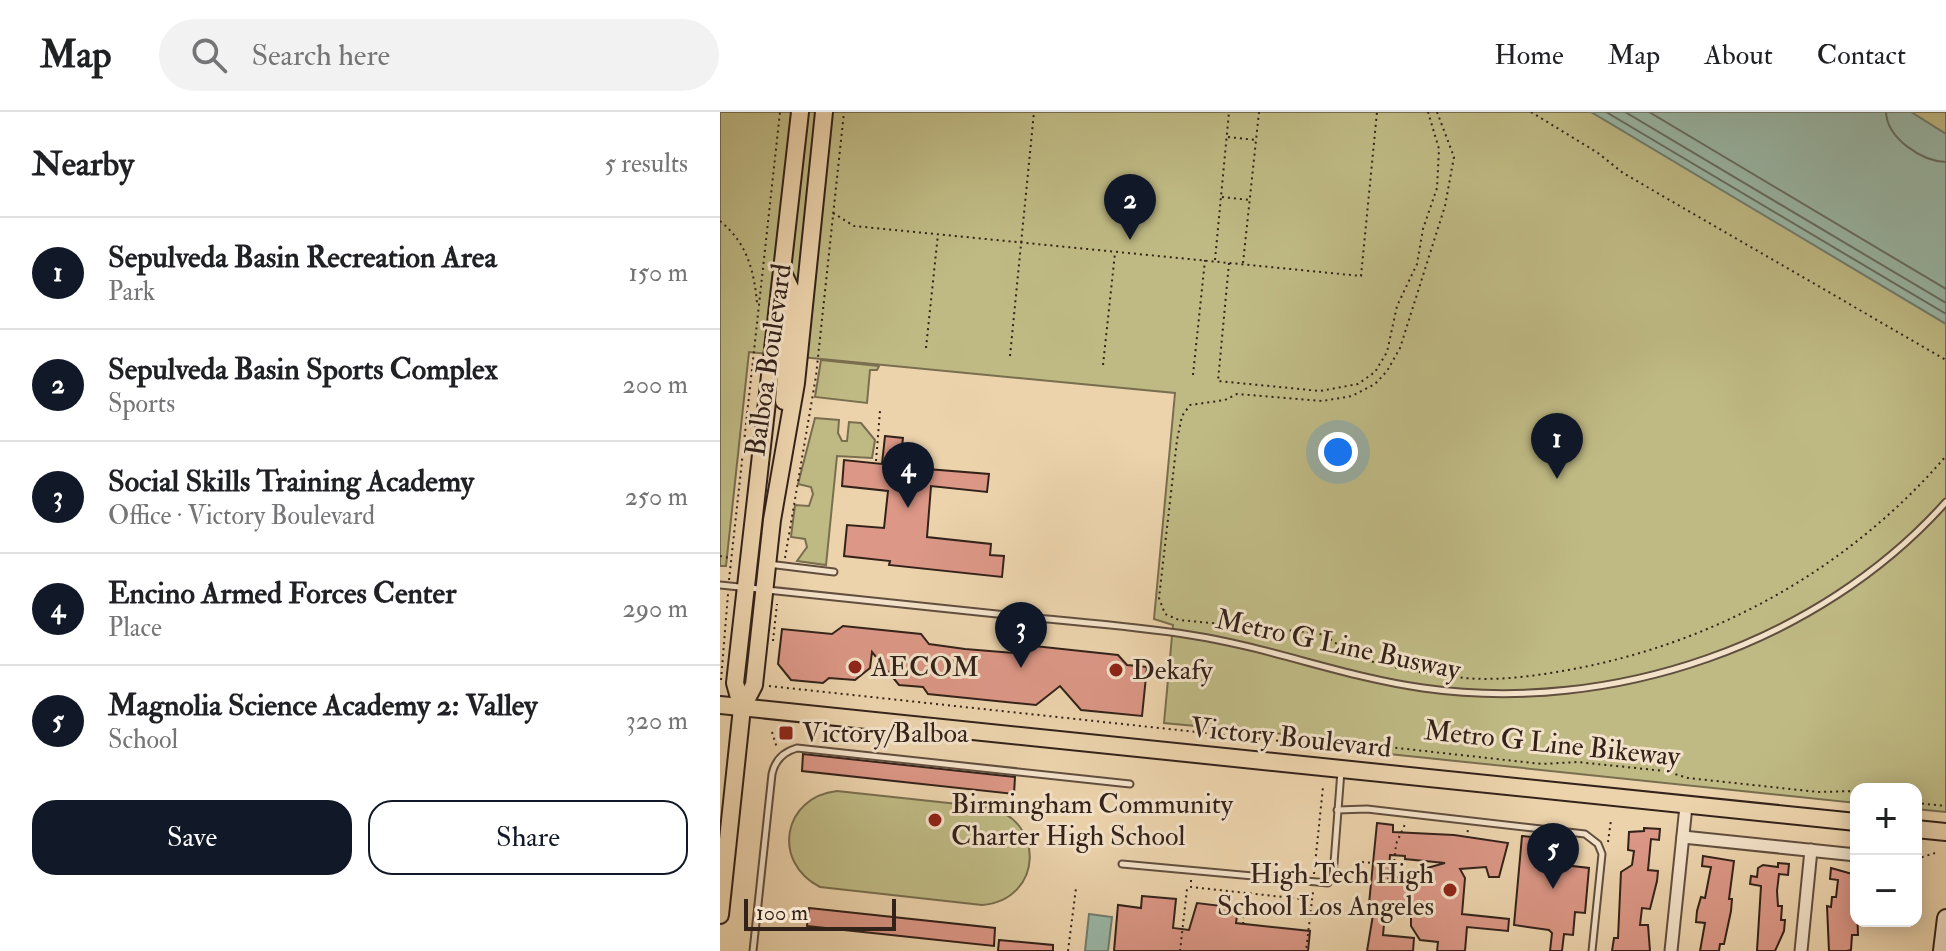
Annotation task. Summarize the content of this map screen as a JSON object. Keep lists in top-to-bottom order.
{
  "streets": {
    "main road": ["Balboa Boulevard", "Victory Boulevard"],
    "lane": ["Metro G Line Busway"],
    "path": ["Metro G Line Bikeway"]
  },
  "crossings": [
    ["Balboa Boulevard", "Metro G Line Busway"],
    ["Balboa Boulevard", "Victory Boulevard"]
  ],
  "places": {
    "other": [
      "AECOM",
      "Dekafy",
      "Birmingham Community Charter High School",
      "High Tech High School Los Angeles"
    ],
    "transit": ["Victory/Balboa"]
  },
  "scale_bar": "100 m",
  "page": {
    "header": "Map",
    "search": "Search here",
    "nav": [
      "Home",
      "Map",
      "About",
      "Contact"
    ],
    "heading": ["Nearby", "5 results"],
    "pins": [
      "2",
      "1",
      "4",
      "3",
      "5"
    ],
    "list": [
      {
        "mark": "1",
        "name": "Sepulveda Basin Recreation Area",
        "note": "Park",
        "value": "150 m"
      },
      {
        "mark": "2",
        "name": "Sepulveda Basin Sports Complex",
        "note": "Sports",
        "value": "200 m"
      },
      {
        "mark": "3",
        "name": "Social Skills Training Academy",
        "note": "Office · Victory Boulevard",
        "value": "250 m"
      },
      {
        "mark": "4",
        "name": "Encino Armed Forces Center",
        "note": "Place",
        "value": "290 m"
      },
      {
        "mark": "5",
        "name": "Magnolia Science Academy 2: Valley",
        "note": "School",
        "value": "320 m"
      }
    ],
    "buttons": ["Save", "Share"],
    "map_buttons": ["+", "−"],
    "scale": "100 m"
  }
}
